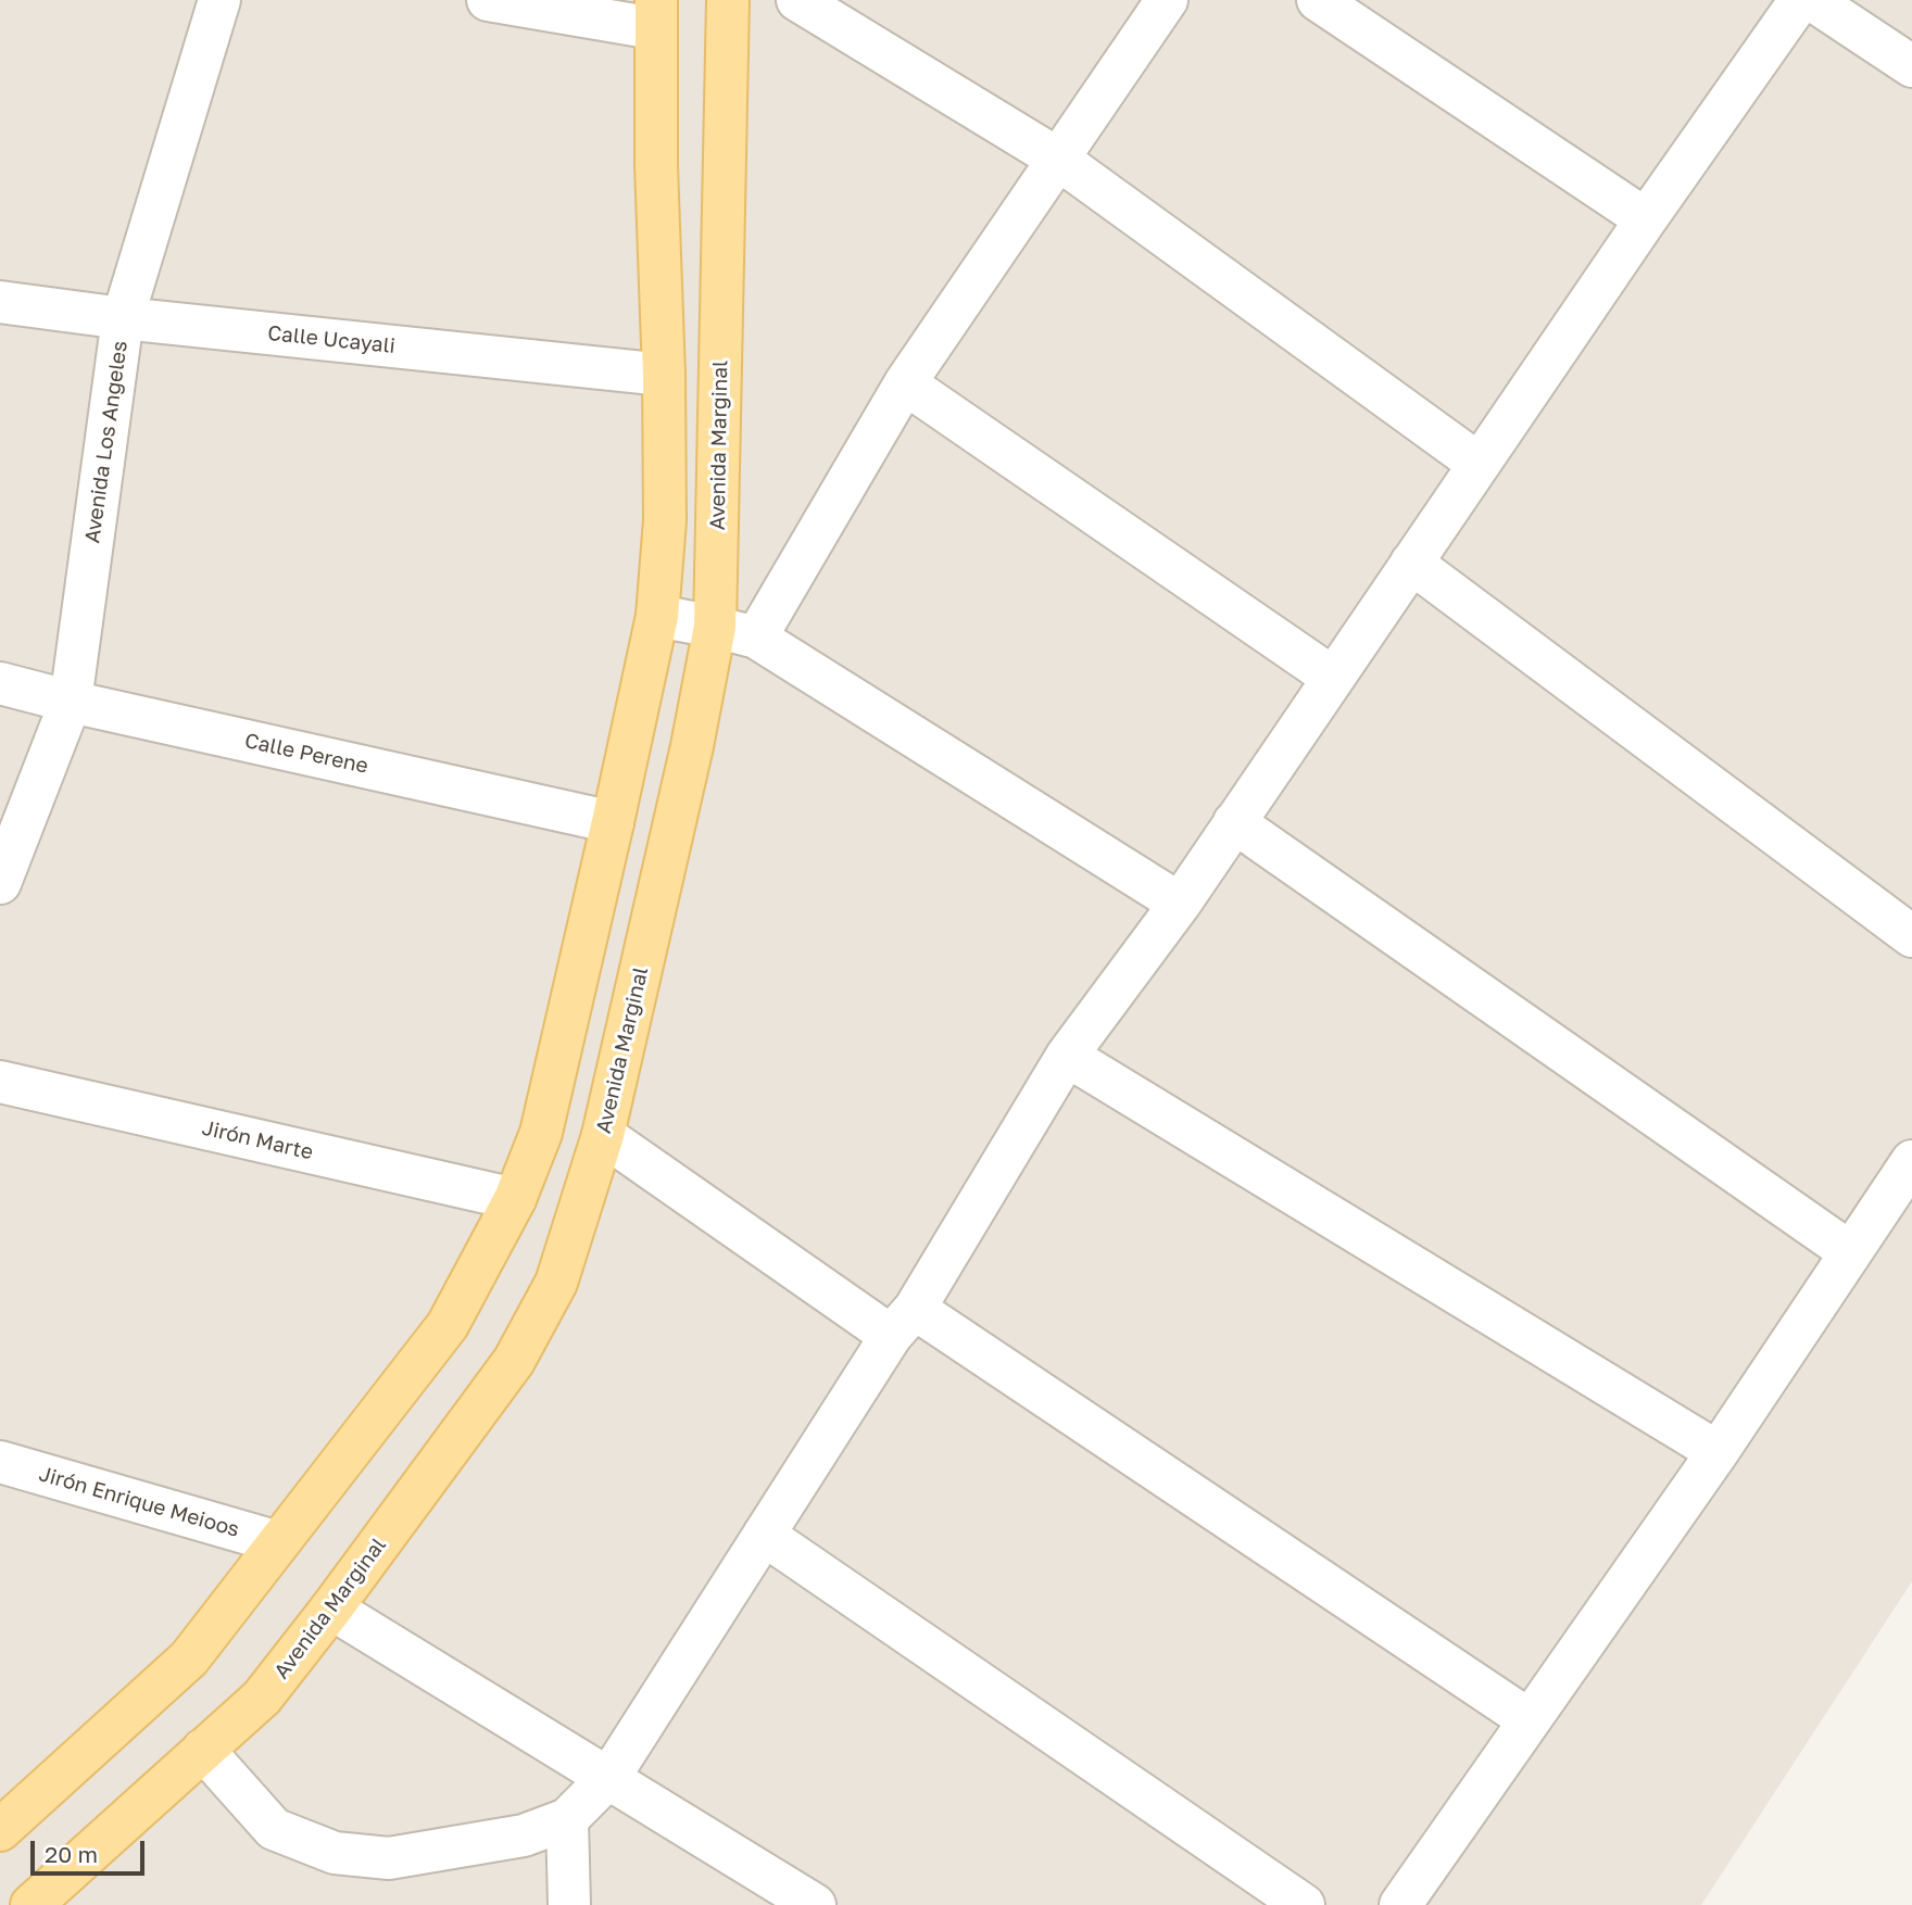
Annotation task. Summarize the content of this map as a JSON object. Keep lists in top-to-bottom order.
{
  "streets": {
    "main road": ["Avenida Marginal"],
    "street": [
      "Calle Ucayali",
      "Avenida Los Angeles",
      "Calle Perene",
      "Jirón Marte",
      "Jirón Enrique Meioos"
    ]
  },
  "crossings": [
    ["Calle Ucayali", "Avenida Los Angeles"],
    ["Avenida Los Angeles", "Calle Perene"]
  ],
  "scale_bar": "20 m"
}
